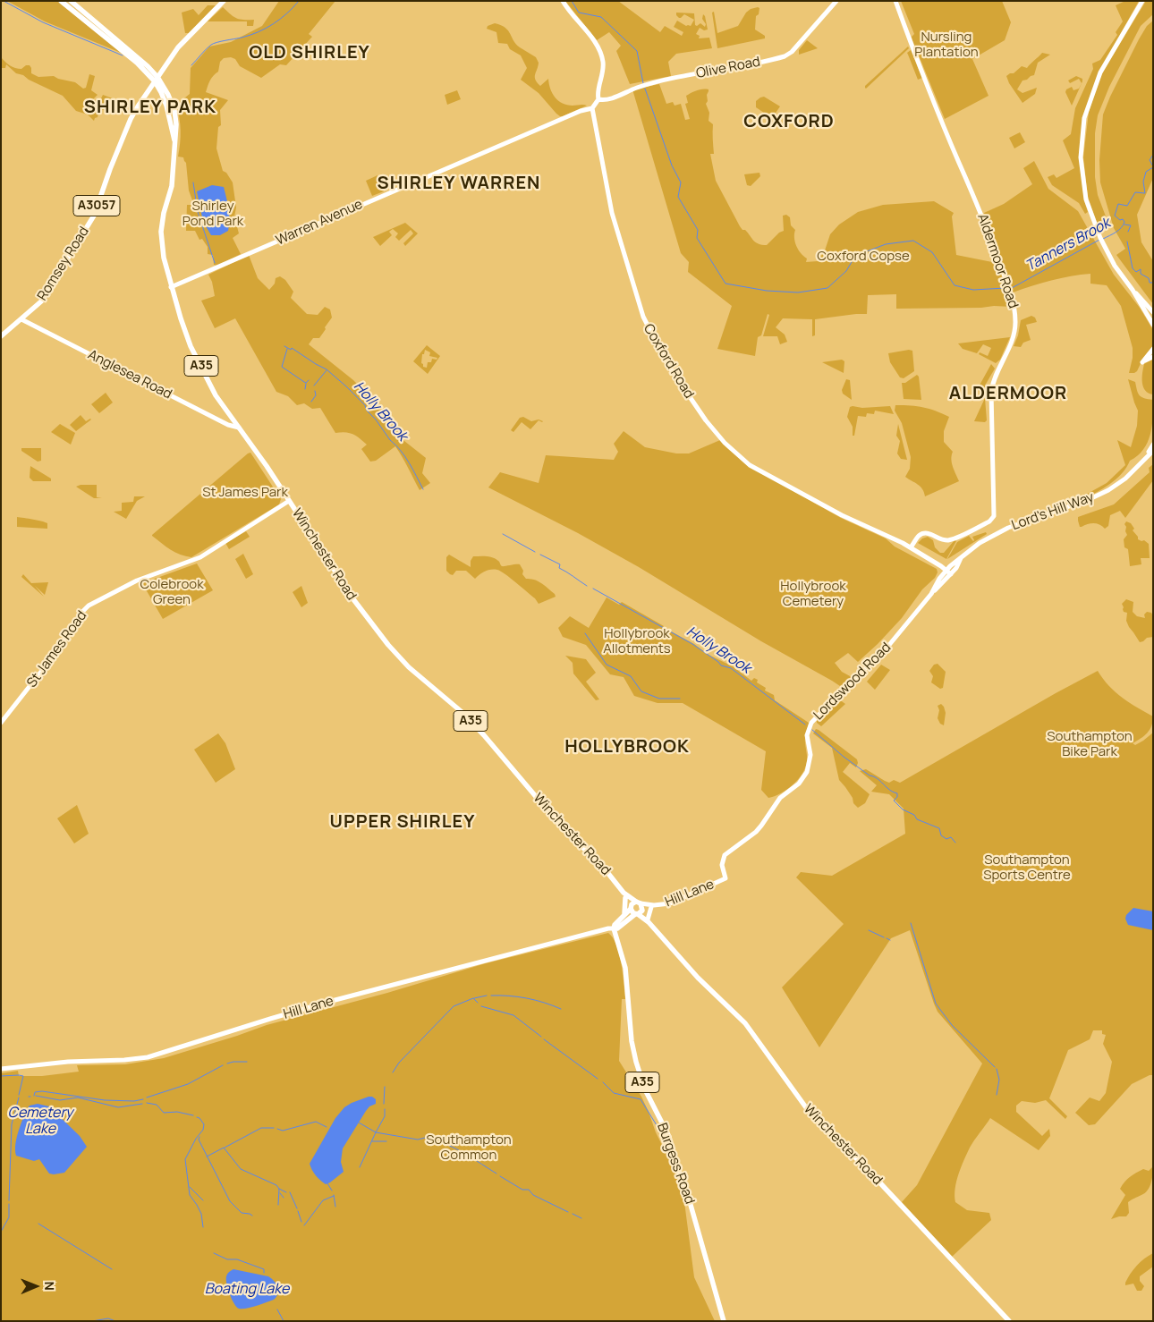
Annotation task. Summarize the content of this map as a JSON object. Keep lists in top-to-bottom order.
{
  "streets": {
    "main road": [
      "A3057",
      "Romsey Road",
      "A35",
      "Winchester Road",
      "Hill Lane",
      "Burgess Road"
    ],
    "street": [
      "Olive Road",
      "Warren Avenue",
      "Aldermoor Road",
      "Coxford Road",
      "Anglesea Road",
      "Lord's Hill Way",
      "St James Road",
      "Lordswood Road"
    ]
  },
  "crossings": [
    ["A3057", "Romsey Road"],
    ["A3057", "Anglesea Road"],
    ["Warren Avenue", "Coxford Road"],
    ["Warren Avenue", "Winchester Road"],
    ["Aldermoor Road", "Coxford Road"],
    ["Romsey Road", "A35"],
    ["Romsey Road", "Anglesea Road"],
    ["Romsey Road", "Winchester Road"],
    ["Coxford Road", "Lord's Hill Way"],
    ["Coxford Road", "Lordswood Road"],
    ["A35", "Winchester Road"],
    ["Anglesea Road", "Winchester Road"],
    ["Lord's Hill Way", "Lordswood Road"],
    ["Winchester Road", "St James Road"],
    ["Winchester Road", "Hill Lane"],
    ["Lordswood Road", "Hill Lane"],
    ["Hill Lane", "Burgess Road"]
  ],
  "districts": [
    "OLD SHIRLEY",
    "SHIRLEY PARK",
    "COXFORD",
    "SHIRLEY WARREN",
    "ALDERMOOR",
    "HOLLYBROOK",
    "UPPER SHIRLEY"
  ],
  "water": [
    "Tanners Brook",
    "Holly Brook",
    "Cemetery Lake",
    "Boating Lake"
  ],
  "parks": [
    "Nursling Plantation",
    "Shirley Pond Park",
    "Coxford Copse",
    "St James Park",
    "Colebrook Green",
    "Hollybrook Cemetery",
    "Hollybrook Allotments",
    "Southampton Bike Park",
    "Southampton Sports Centre",
    "Southampton Common"
  ],
  "north": "right"
}
